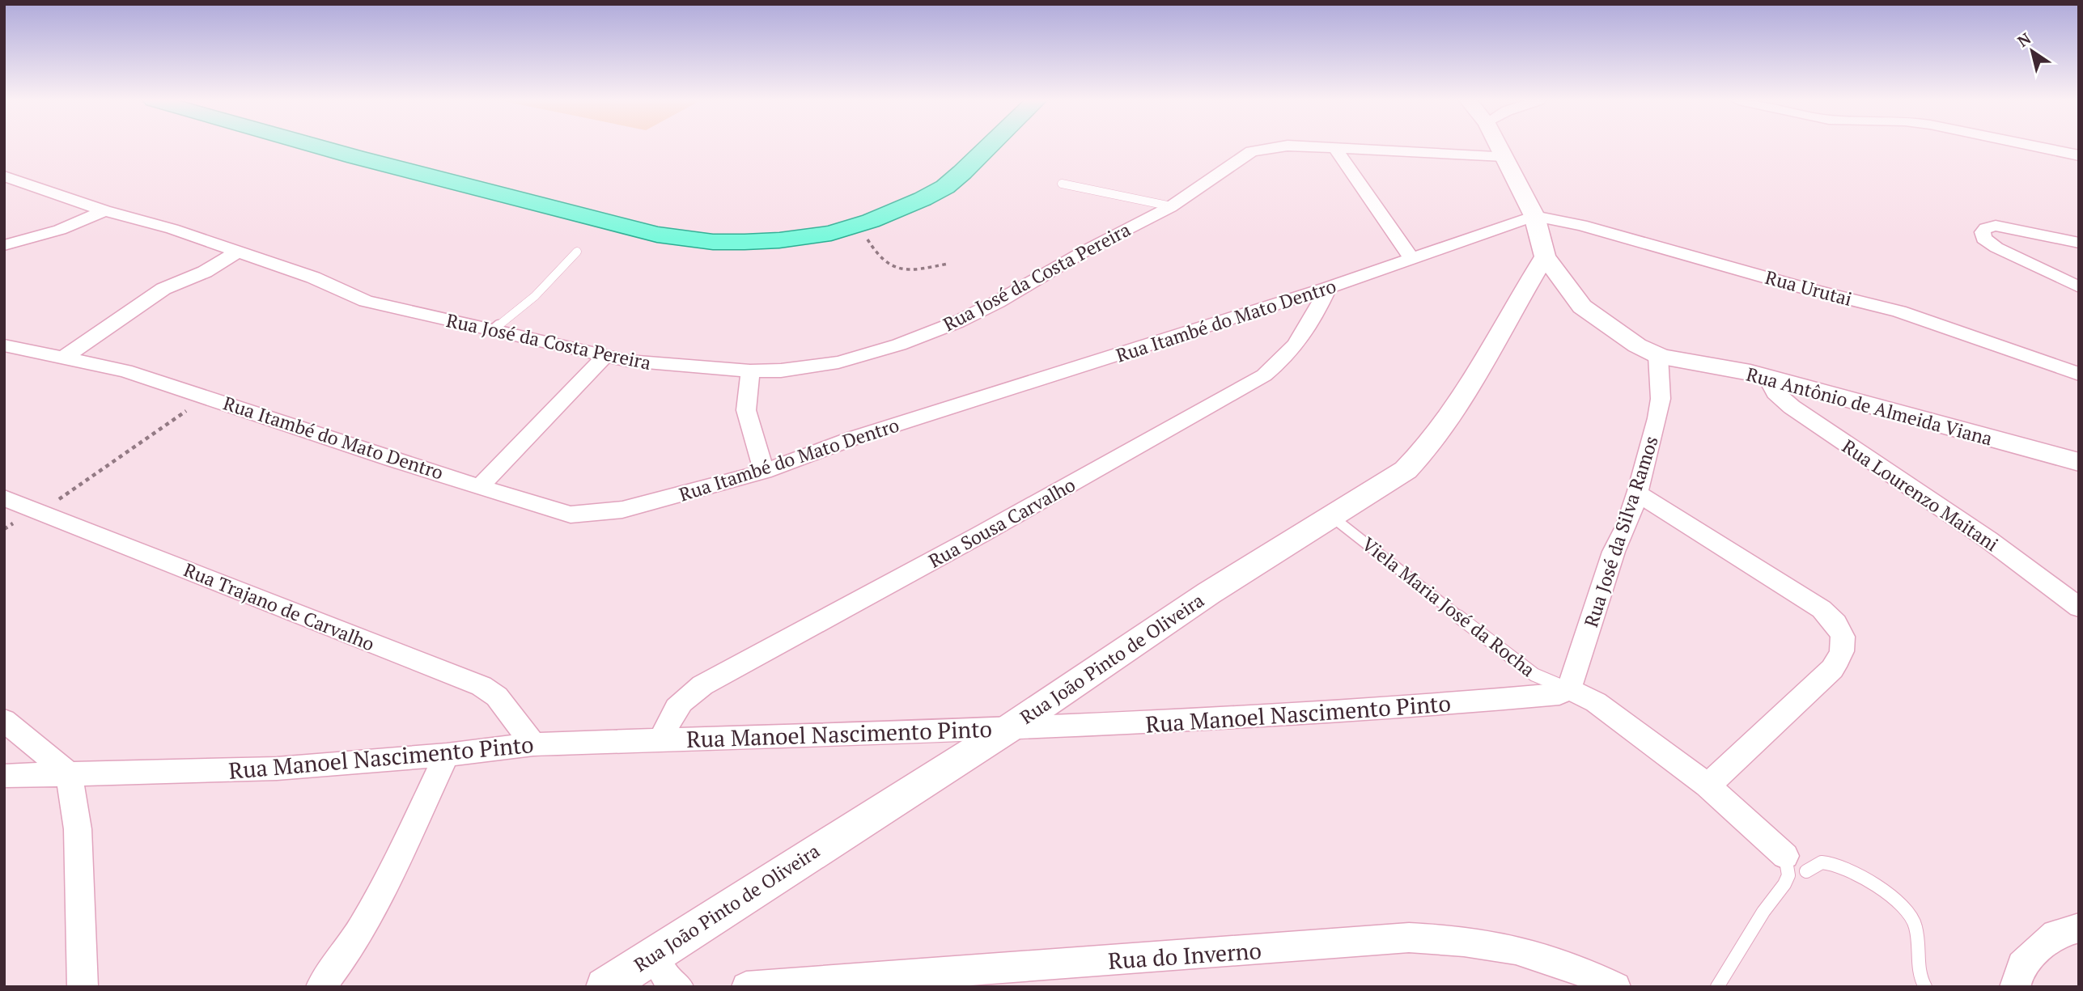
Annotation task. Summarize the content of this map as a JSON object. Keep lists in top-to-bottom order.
{
  "streets": {
    "street": [
      "Rua José da Costa Pereira",
      "Rua Urutai",
      "Rua Itambé do Mato Dentro",
      "Rua Antônio de Almeida Viana",
      "Rua Lourenzo Maitani",
      "Rua Sousa Carvalho",
      "Rua José da Silva Ramos",
      "Rua Trajano de Carvalho",
      "Rua João Pinto de Oliveira",
      "Rua Manoel Nascimento Pinto",
      "Rua do Inverno"
    ],
    "lane": ["Viela Maria José da Rocha"]
  },
  "crossings": [
    ["Rua Urutai", "Rua Itambé do Mato Dentro"],
    ["Rua Itambé do Mato Dentro", "Rua Sousa Carvalho"],
    ["Rua Antônio de Almeida Viana", "Rua Lourenzo Maitani"],
    ["Rua Antônio de Almeida Viana", "Rua José da Silva Ramos"],
    ["Rua Sousa Carvalho", "Rua Manoel Nascimento Pinto"],
    ["Rua José da Silva Ramos", "Viela Maria José da Rocha"],
    ["Rua José da Silva Ramos", "Rua Manoel Nascimento Pinto"],
    ["Rua Trajano de Carvalho", "Rua Manoel Nascimento Pinto"],
    ["Viela Maria José da Rocha", "Rua João Pinto de Oliveira"],
    ["Viela Maria José da Rocha", "Rua Manoel Nascimento Pinto"],
    ["Rua João Pinto de Oliveira", "Rua Manoel Nascimento Pinto"]
  ],
  "north": "top left"
}
